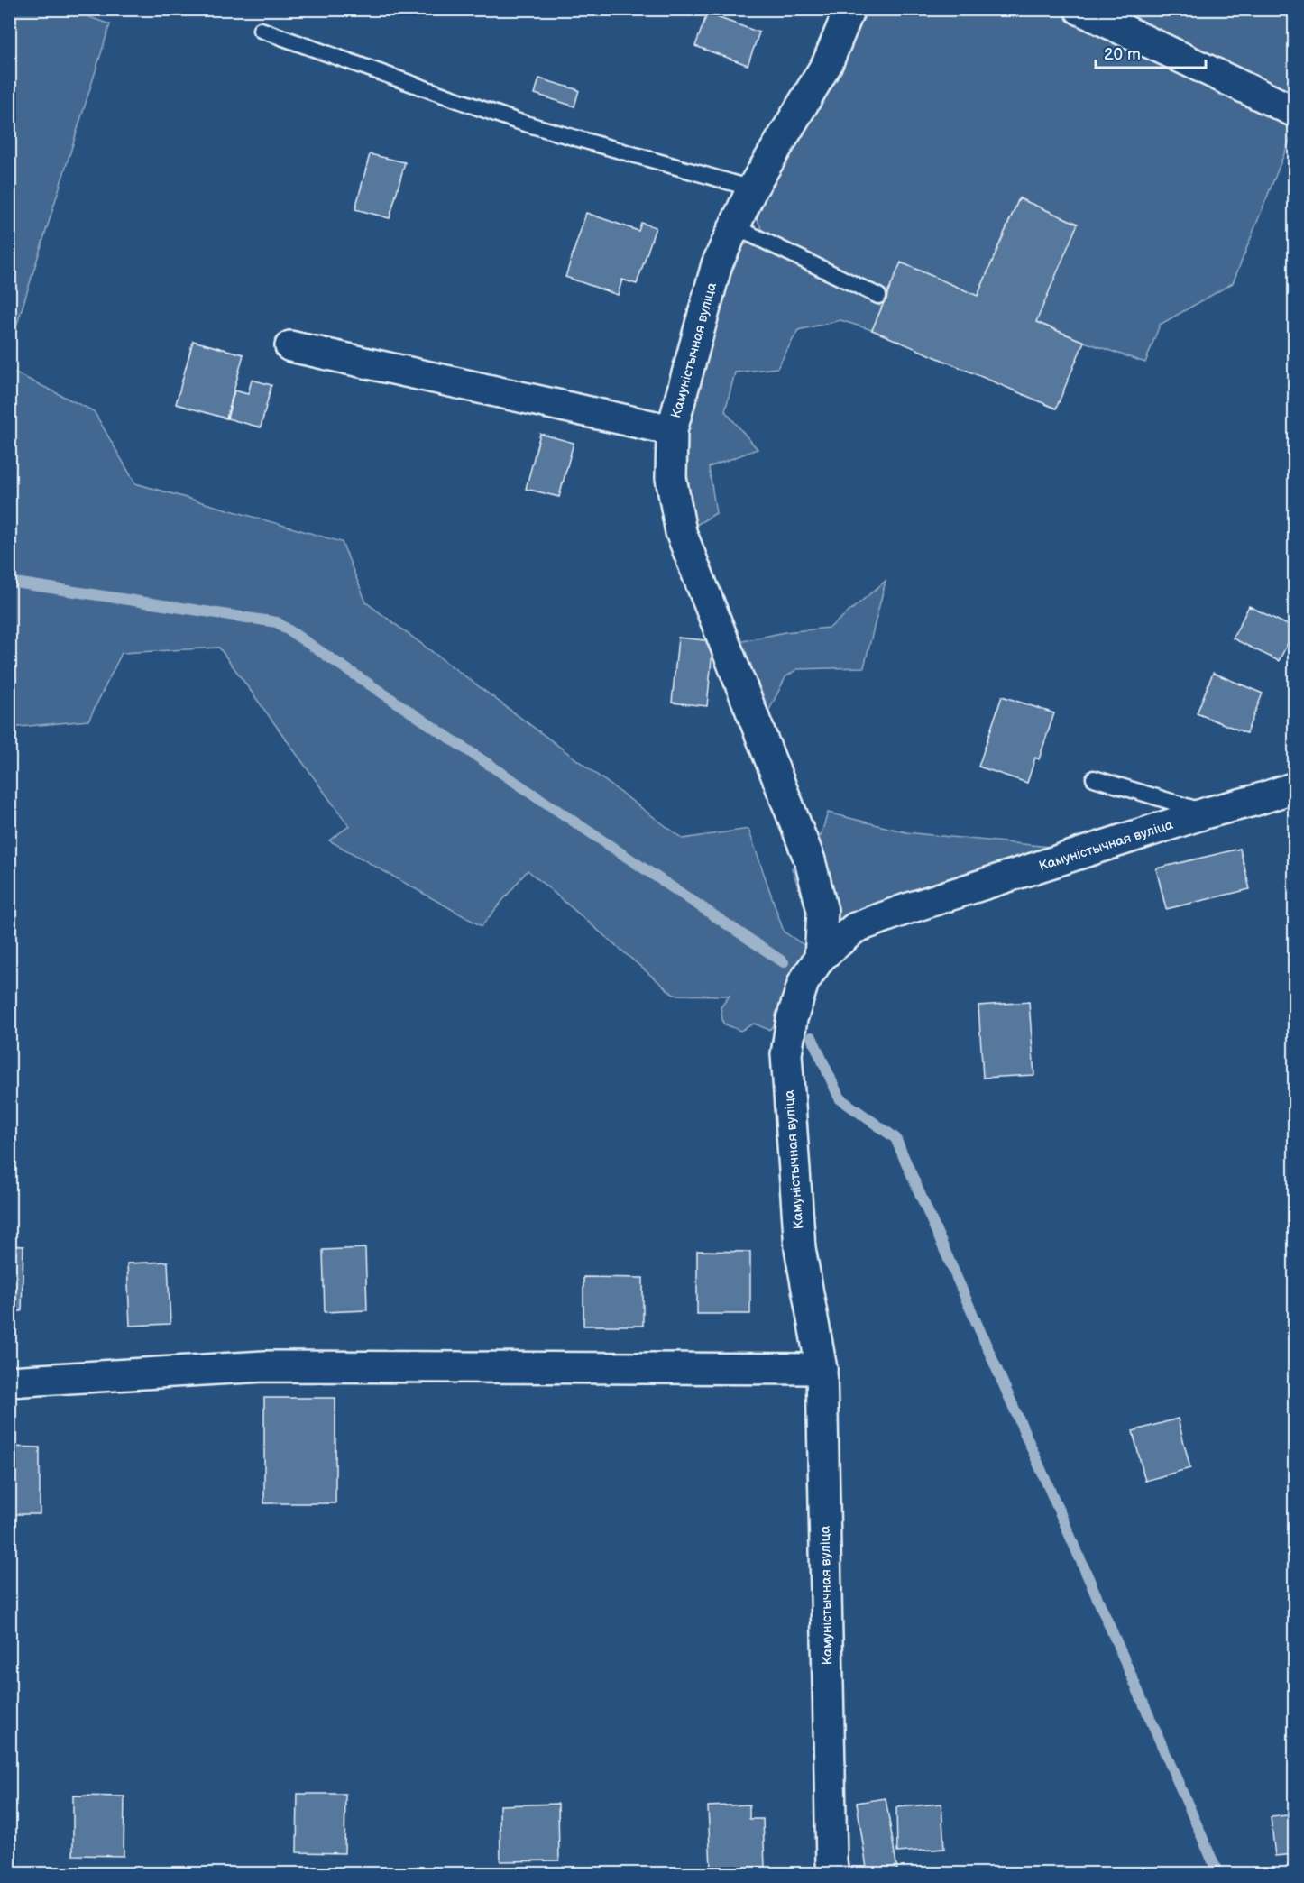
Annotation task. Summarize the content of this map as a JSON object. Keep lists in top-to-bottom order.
{
  "streets": {
    "street": ["Камуністычная вуліца"]
  },
  "scale_bar": "20 m"
}
